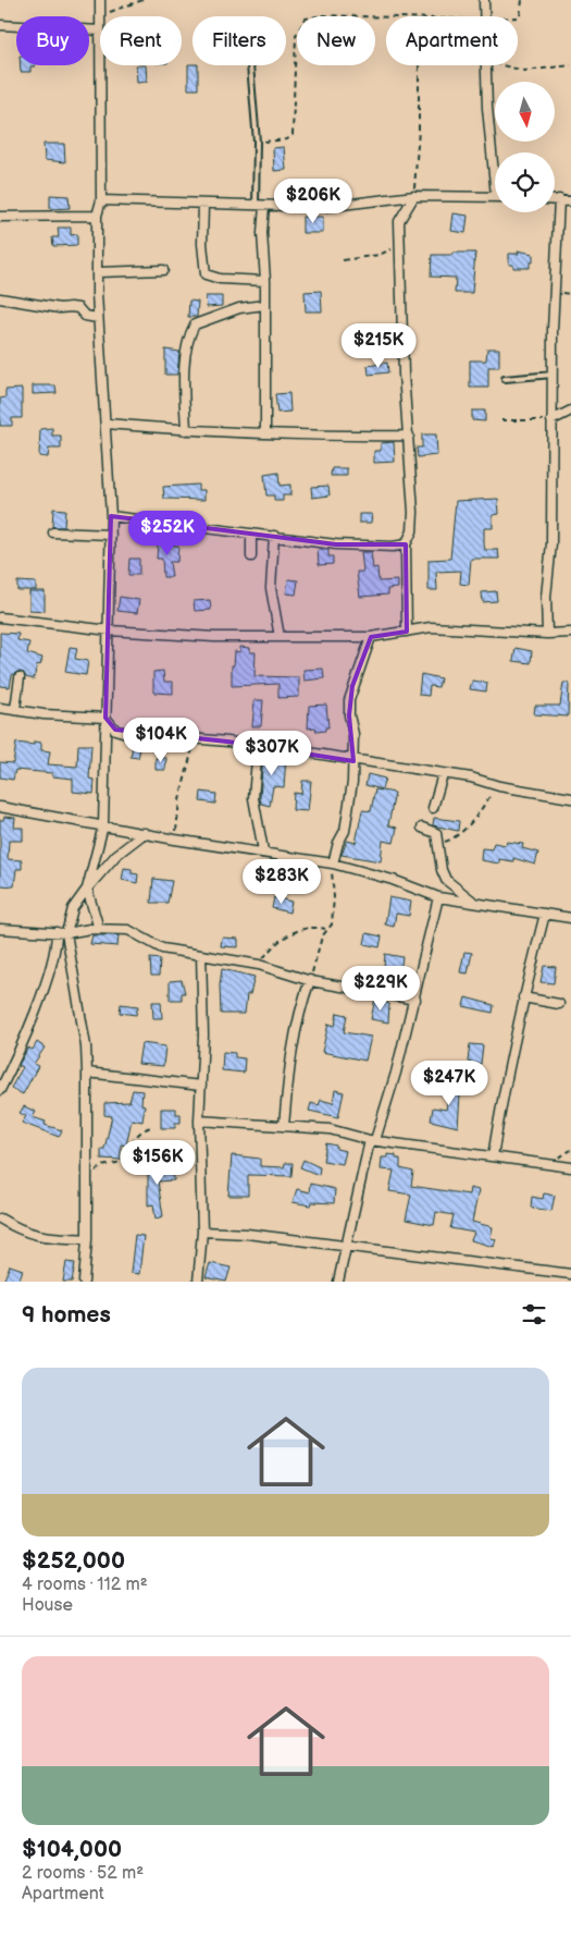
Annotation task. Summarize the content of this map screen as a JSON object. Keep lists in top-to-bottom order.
{
  "north": "bottom",
  "page": {
    "chip": [
      "Buy",
      "Rent",
      "Filters",
      "New",
      "Apartment"
    ],
    "price": [
      "$206K",
      "$215K",
      "$252K",
      "$104K",
      "$307K",
      "$283K",
      "$229K",
      "$247K",
      "$156K"
    ],
    "heading": "9 homes",
    "list": [
      {
        "name": "$252,000",
        "note": "4 rooms · 112 m² · House"
      },
      {
        "name": "$104,000",
        "note": "2 rooms · 52 m² · Apartment"
      }
    ]
  }
}
